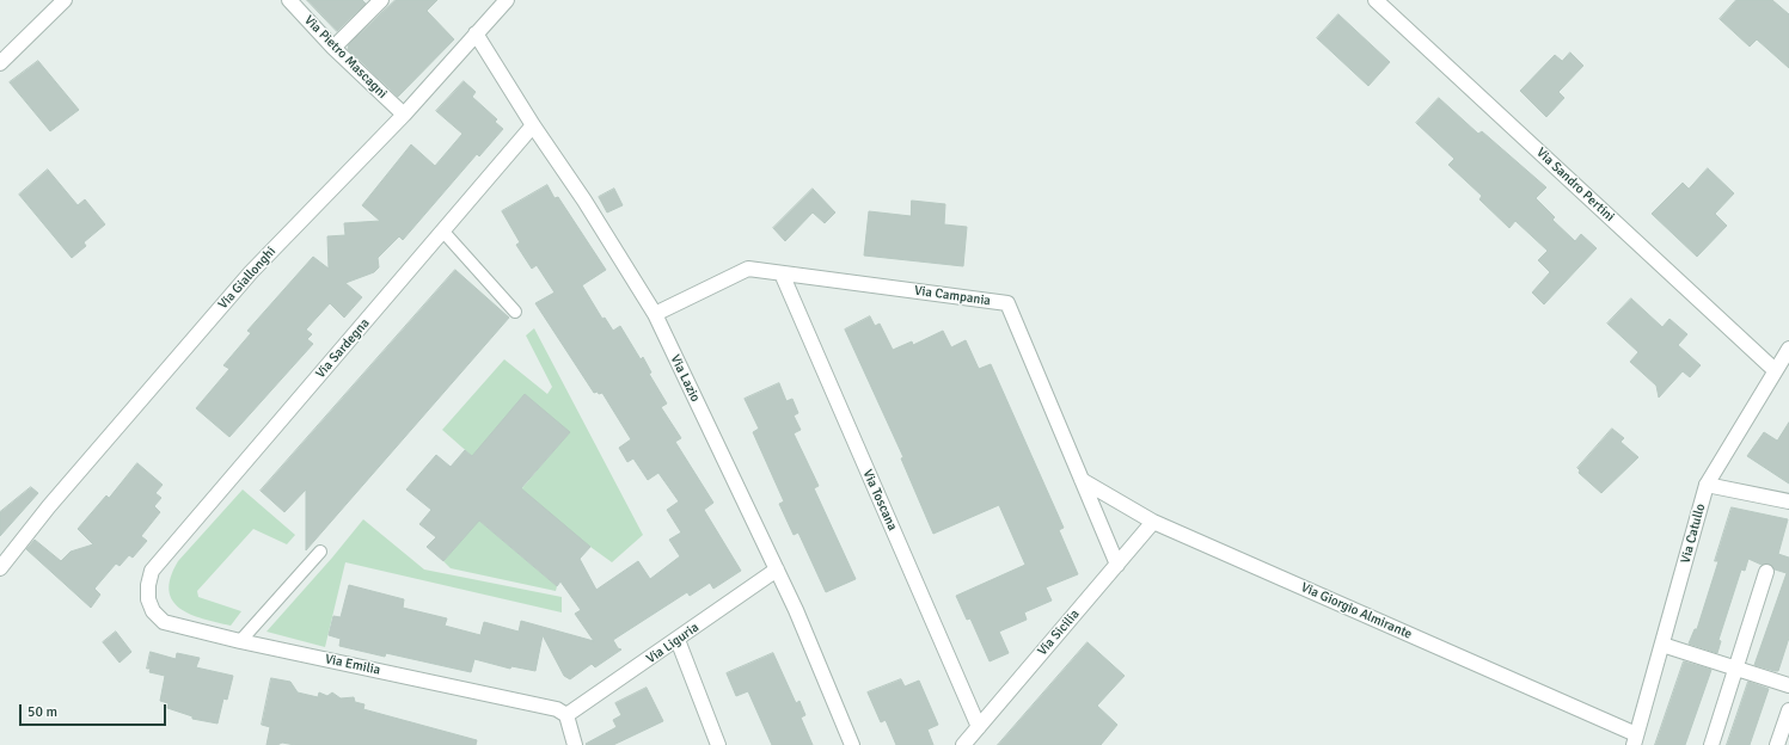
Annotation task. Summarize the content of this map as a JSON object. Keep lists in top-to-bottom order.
{
  "streets": {
    "street": [
      "Via Pietro Mascagni",
      "Via Sandro Pertini",
      "Via Giallonghi",
      "Via Campania",
      "Via Sardegna",
      "Via Lazio",
      "Via Toscana",
      "Via Catullo",
      "Via Giorgio Almirante",
      "Via Sicilia",
      "Via Liguria",
      "Via Emilia"
    ]
  },
  "crossings": [
    ["Via Pietro Mascagni", "Via Giallonghi"],
    ["Via Sandro Pertini", "Via Catullo"],
    ["Via Giallonghi", "Via Lazio"],
    ["Via Campania", "Via Lazio"],
    ["Via Campania", "Via Toscana"],
    ["Via Campania", "Via Giorgio Almirante"],
    ["Via Campania", "Via Sicilia"],
    ["Via Sardegna", "Via Lazio"],
    ["Via Sardegna", "Via Emilia"],
    ["Via Lazio", "Via Liguria"],
    ["Via Toscana", "Via Sicilia"],
    ["Via Catullo", "Via Giorgio Almirante"],
    ["Via Giorgio Almirante", "Via Sicilia"],
    ["Via Liguria", "Via Emilia"]
  ],
  "scale_bar": "50 m"
}
